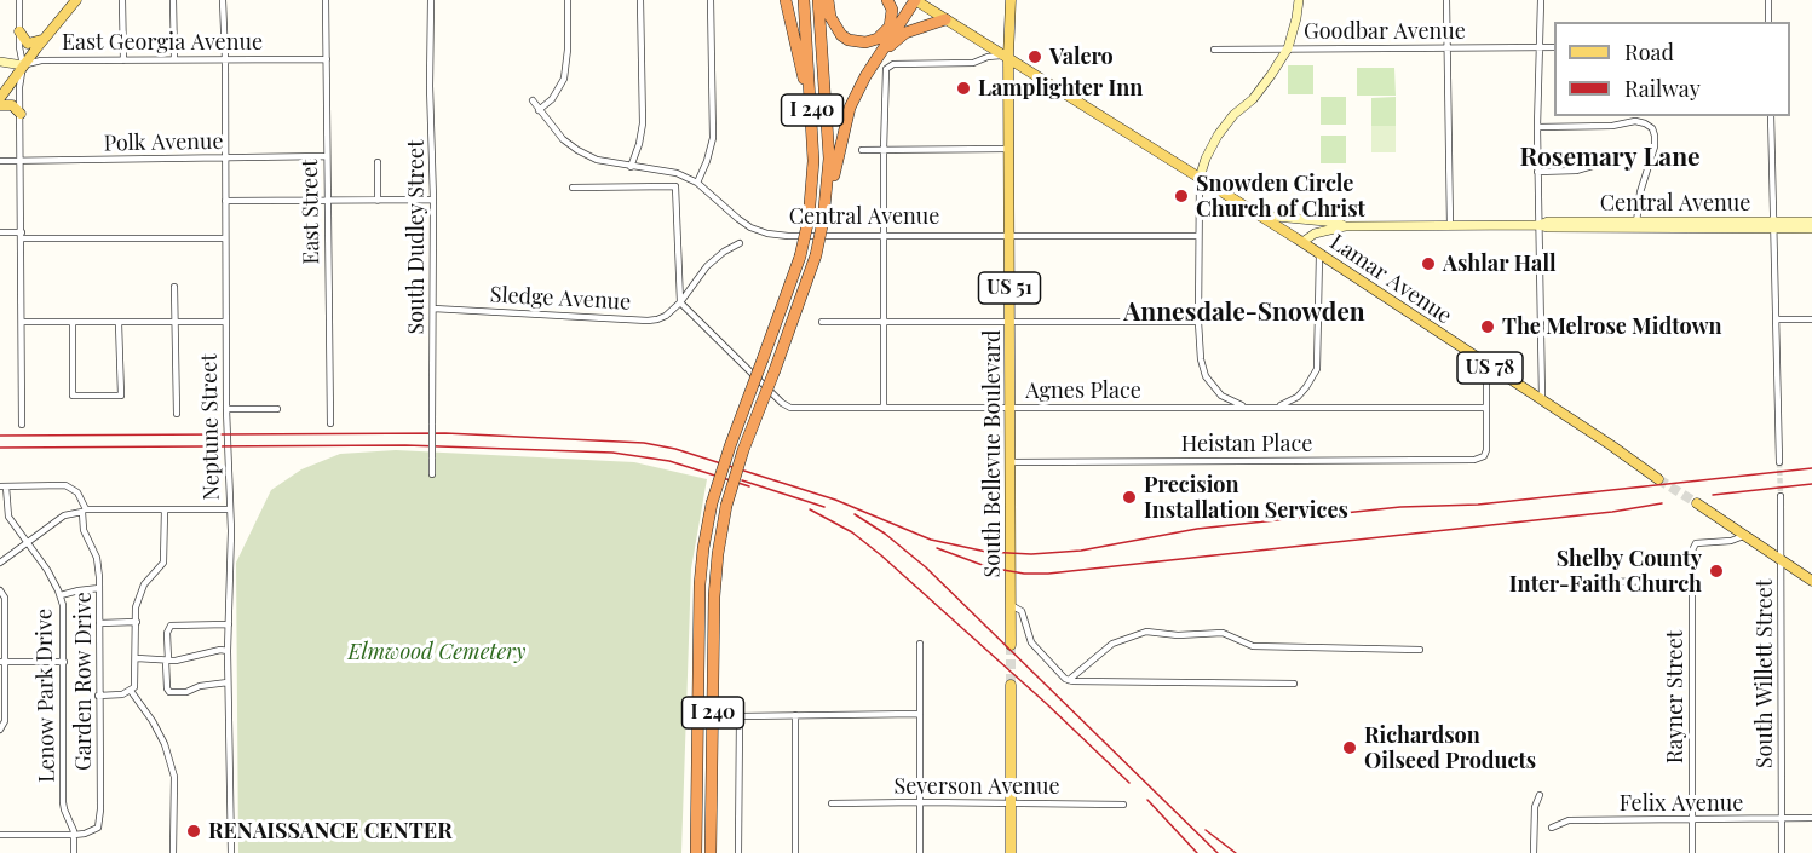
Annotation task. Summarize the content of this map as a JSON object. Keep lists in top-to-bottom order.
{
  "streets": {
    "highway": ["I 240"],
    "main road": [
      "East Georgia Avenue",
      "Central Avenue",
      "Lamar Avenue",
      "US 51",
      "US 78",
      "South Bellevue Boulevard"
    ],
    "street": [
      "Goodbar Avenue",
      "Polk Avenue",
      "East Street",
      "South Dudley Street",
      "Sledge Avenue",
      "Agnes Place",
      "Neptune Street",
      "Heistan Place",
      "South Willett Street",
      "Garden Row Drive",
      "Lenow Park Drive",
      "Rayner Street",
      "Severson Avenue",
      "Felix Avenue"
    ]
  },
  "crossings": [
    ["East Georgia Avenue", "East Street"],
    ["East Georgia Avenue", "Neptune Street"],
    ["Polk Avenue", "East Street"],
    ["Polk Avenue", "Neptune Street"],
    ["Central Avenue", "Lamar Avenue"],
    ["Central Avenue", "South Bellevue Boulevard"],
    ["South Dudley Street", "Sledge Avenue"],
    ["Lamar Avenue", "South Bellevue Boulevard"],
    ["Sledge Avenue", "Agnes Place"],
    ["Agnes Place", "Heistan Place"],
    ["Agnes Place", "South Bellevue Boulevard"],
    ["Heistan Place", "South Bellevue Boulevard"],
    ["South Willett Street", "Felix Avenue"],
    ["Garden Row Drive", "Lenow Park Drive"],
    ["Rayner Street", "Felix Avenue"]
  ],
  "districts": ["Rosemary Lane", "Annesdale-Snowden"],
  "parks": ["Elmwood Cemetery"],
  "places": [
    "Valero",
    "Lamplighter Inn",
    "Snowden Circle Church of Christ",
    "Ashlar Hall",
    "The Melrose Midtown",
    "Precision Installation Services",
    "Shelby County Inter-Faith Church",
    "Richardson Oilseed Products",
    "RENAISSANCE CENTER"
  ],
  "legend": ["Road", "Railway"]
}
